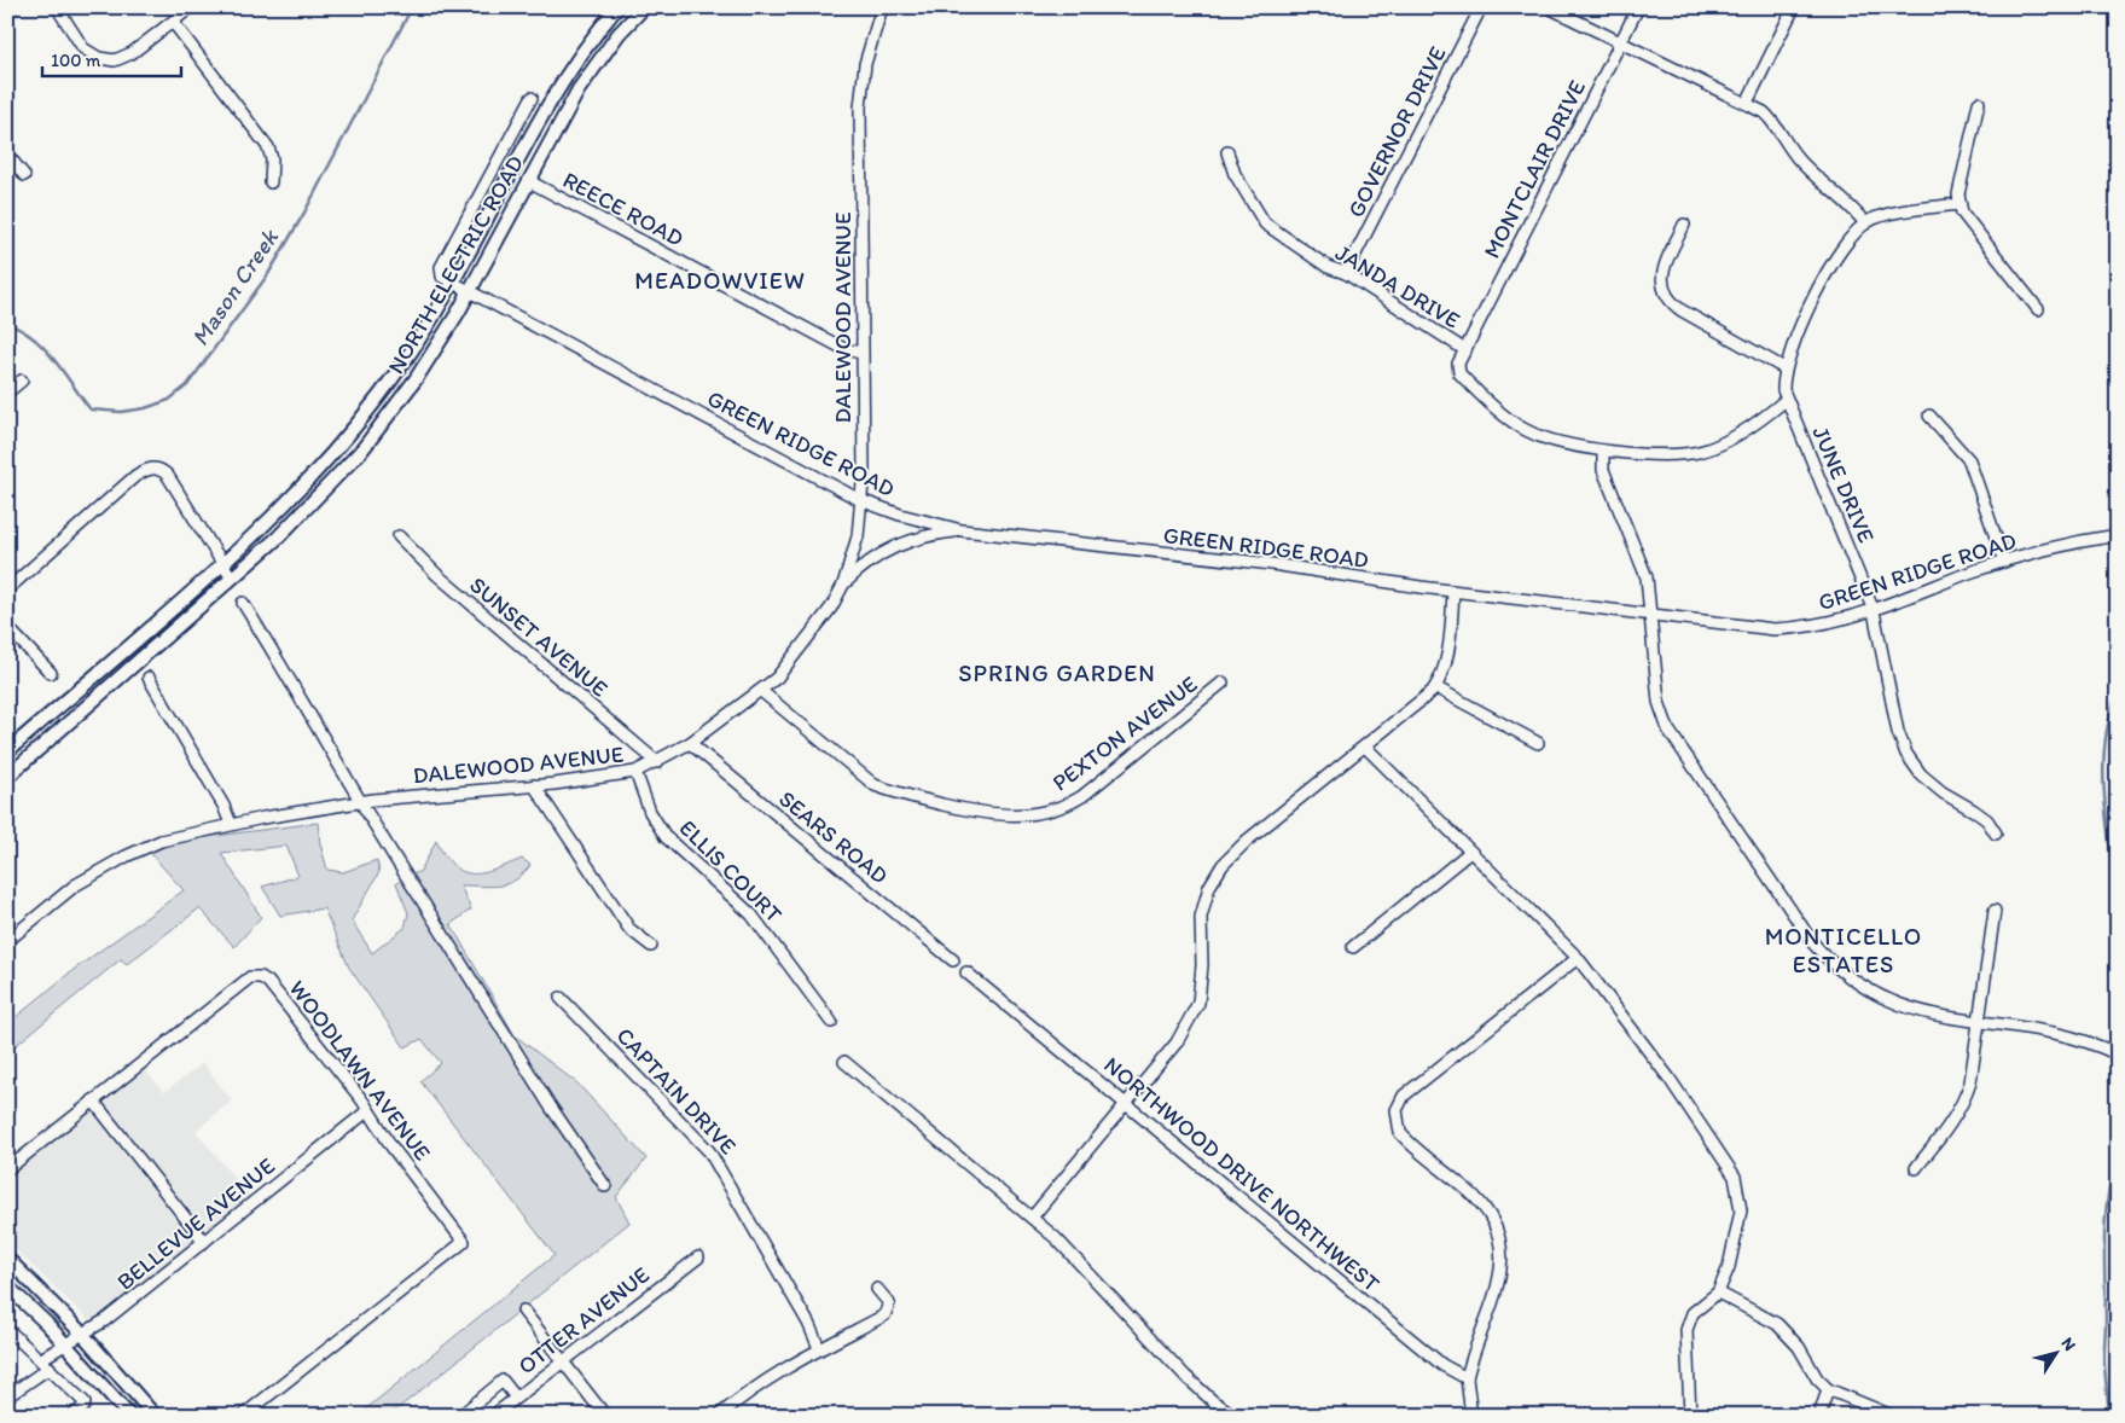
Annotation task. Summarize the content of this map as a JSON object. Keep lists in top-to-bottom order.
{
  "streets": {
    "main road": ["NORTH ELECTRIC ROAD"],
    "street": [
      "GOVERNOR DRIVE",
      "MONTCLAIR DRIVE",
      "REECE ROAD",
      "JANDA DRIVE",
      "DALEWOOD AVENUE",
      "GREEN RIDGE ROAD",
      "JUNE DRIVE",
      "SUNSET AVENUE",
      "PEXTON AVENUE",
      "SEARS ROAD",
      "ELLIS COURT",
      "WOODLAWN AVENUE",
      "CAPTAIN DRIVE",
      "NORTHWOOD DRIVE NORTHWEST",
      "BELLEVUE AVENUE",
      "OTTER AVENUE"
    ]
  },
  "crossings": [
    ["GOVERNOR DRIVE", "JANDA DRIVE"],
    ["MONTCLAIR DRIVE", "JANDA DRIVE"],
    ["REECE ROAD", "NORTH ELECTRIC ROAD"],
    ["REECE ROAD", "DALEWOOD AVENUE"],
    ["NORTH ELECTRIC ROAD", "GREEN RIDGE ROAD"],
    ["JANDA DRIVE", "JUNE DRIVE"],
    ["DALEWOOD AVENUE", "GREEN RIDGE ROAD"],
    ["DALEWOOD AVENUE", "SUNSET AVENUE"],
    ["DALEWOOD AVENUE", "PEXTON AVENUE"],
    ["DALEWOOD AVENUE", "SEARS ROAD"],
    ["DALEWOOD AVENUE", "ELLIS COURT"],
    ["GREEN RIDGE ROAD", "JUNE DRIVE"],
    ["WOODLAWN AVENUE", "BELLEVUE AVENUE"]
  ],
  "districts": ["MEADOWVIEW", "SPRING GARDEN", "MONTICELLO ESTATES"],
  "water": ["Mason Creek"],
  "scale_bar": "100 m",
  "north": "top right"
}
